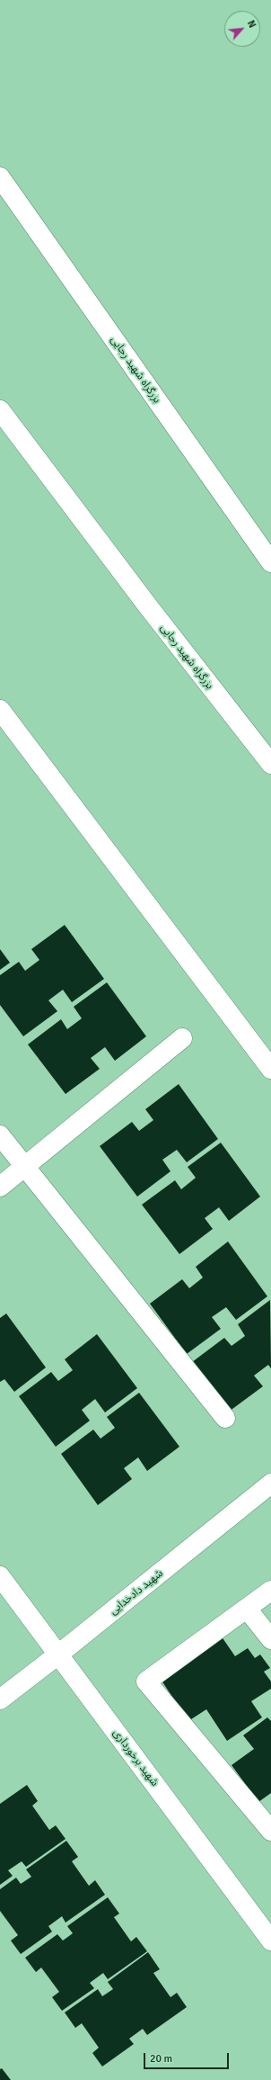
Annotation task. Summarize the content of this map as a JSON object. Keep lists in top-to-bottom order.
{
  "streets": {
    "main road": ["بزرگراه شهید رجایی", "شهید دادخدایی", "شهید برخورداری"]
  },
  "crossings": [
    ["شهید دادخدایی", "شهید برخورداری"]
  ],
  "scale_bar": "20 m",
  "north": "top right"
}
